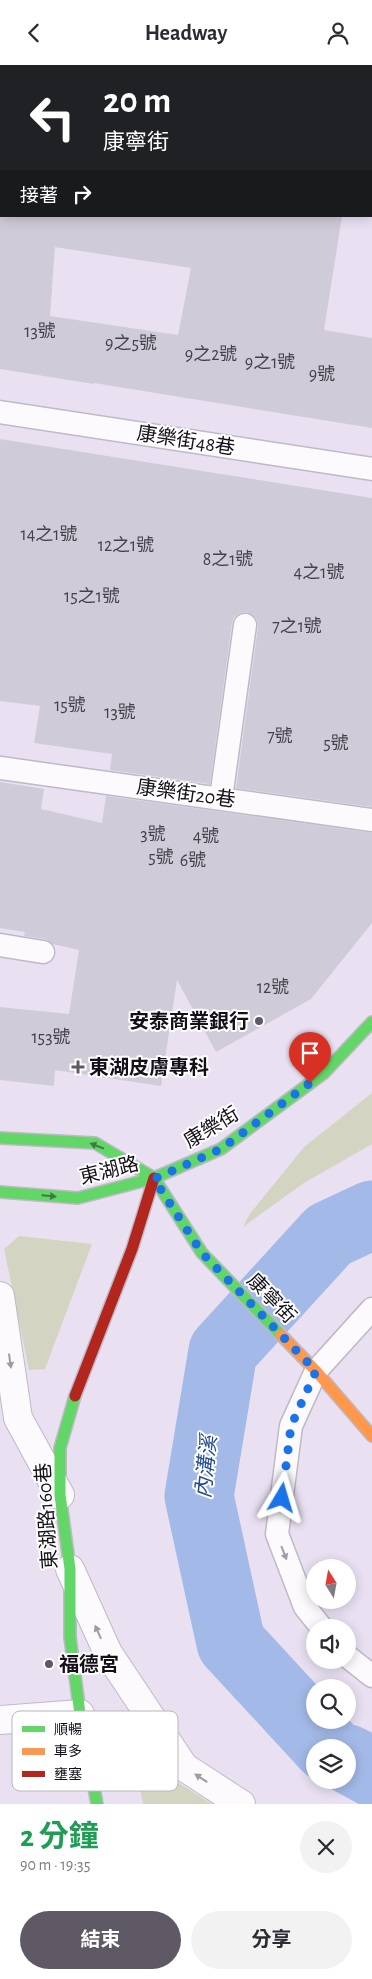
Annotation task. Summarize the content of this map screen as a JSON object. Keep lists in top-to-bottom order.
{
  "streets": {
    "street": [
      "康樂街",
      "東湖路",
      "康寧街",
      "東湖路160巷"
    ],
    "lane": ["康樂街48巷", "康樂街20巷"]
  },
  "crossings": [
    ["康樂街", "東湖路"],
    ["康樂街", "康寧街"],
    ["康樂街", "東湖路160巷"],
    ["東湖路", "康寧街"],
    ["東湖路", "東湖路160巷"],
    ["康寧街", "東湖路160巷"]
  ],
  "water": ["內溝溪"],
  "places": {
    "other": ["安泰商業銀行", "福德宮"],
    "health": ["東湖皮膚專科"]
  },
  "house_numbers": [
    "13號",
    "9之5號",
    "9之2號",
    "9之1號",
    "9號",
    "14之1號",
    "12之1號",
    "8之1號",
    "4之1號",
    "15之1號",
    "7之1號",
    "15號",
    "13號",
    "7號",
    "5號",
    "3號",
    "4號",
    "5號",
    "6號",
    "12號",
    "153號"
  ],
  "legend": ["順暢", "車多", "壅塞"],
  "north": "top",
  "page": {
    "header": "Headway",
    "turn": ["20 m", "康寧街"],
    "then": "接著",
    "heading": ["2 分鐘", "90 m · 19:35"],
    "buttons": ["結束", "分享"]
  }
}
